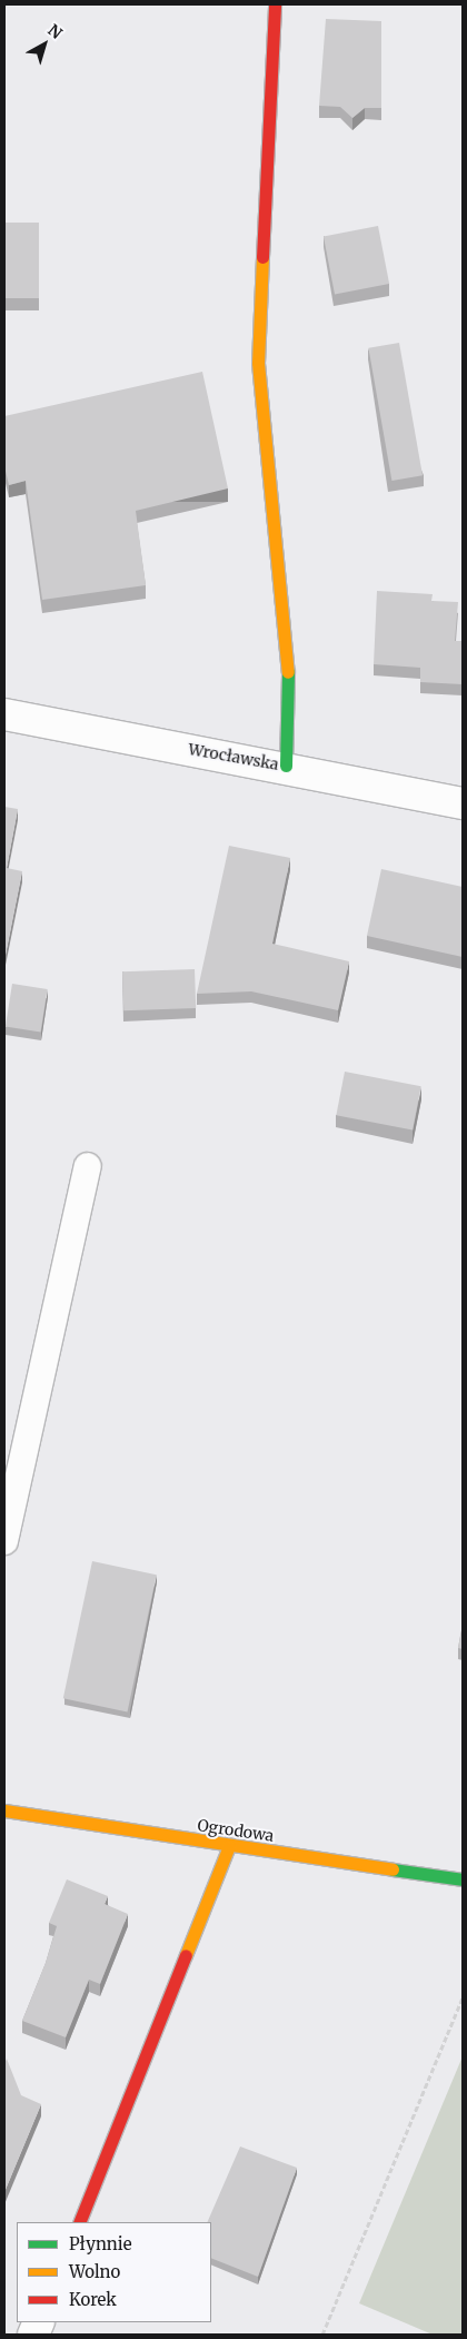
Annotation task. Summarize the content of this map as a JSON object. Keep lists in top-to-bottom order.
{
  "streets": {
    "street": ["Wrocławska", "Ogrodowa"]
  },
  "legend": ["Płynnie", "Wolno", "Korek"],
  "north": "top right"
}
